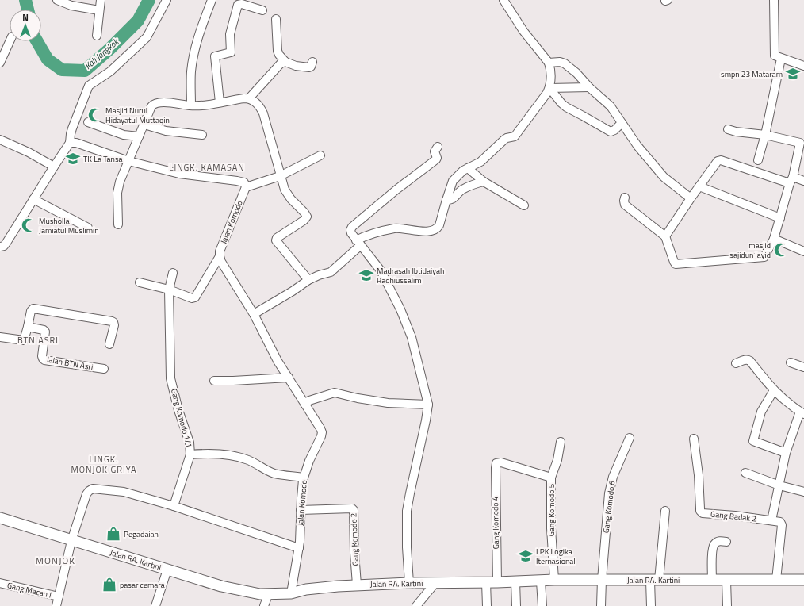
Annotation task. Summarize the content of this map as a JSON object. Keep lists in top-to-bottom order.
{
  "streets": {
    "street": [
      "Jalan Komodo",
      "Jalan BTN Asri",
      "Gang Komodo 1/1",
      "Gang Komodo 6",
      "Gang Komodo 5",
      "Gang Badak 2",
      "Gang Komodo 4",
      "Gang Komodo 2",
      "Jalan RA. Kartini",
      "Gang Macan I"
    ]
  },
  "crossings": [
    ["Jalan Komodo", "Gang Komodo 2"],
    ["Jalan Komodo", "Jalan RA. Kartini"],
    ["Gang Komodo 6", "Jalan RA. Kartini"],
    ["Gang Komodo 5", "Gang Komodo 4"],
    ["Gang Komodo 5", "Jalan RA. Kartini"],
    ["Gang Badak 2", "Jalan RA. Kartini"],
    ["Gang Komodo 4", "Jalan RA. Kartini"],
    ["Gang Komodo 2", "Jalan RA. Kartini"]
  ],
  "districts": [
    "LINGK. KAMASAN",
    "BTN ASRI",
    "LINGK. MONJOK GRIYA",
    "MONJOK"
  ],
  "water": ["Kali Jangkok"],
  "places": {
    "school or university": [
      "smpn 23 Mataram",
      "TK La Tansa",
      "Madrasah Ibtidaiyah Radhiussalim",
      "LPK Logika Iternasional"
    ],
    "mosque": ["Masjid Nurul Hidayatul Muttaqin", "Musholla Jamiatul Muslimin", "masjid sajidun jayid"],
    "shop": ["Pegadaian", "pasar cemara"]
  },
  "north": "top"
}
